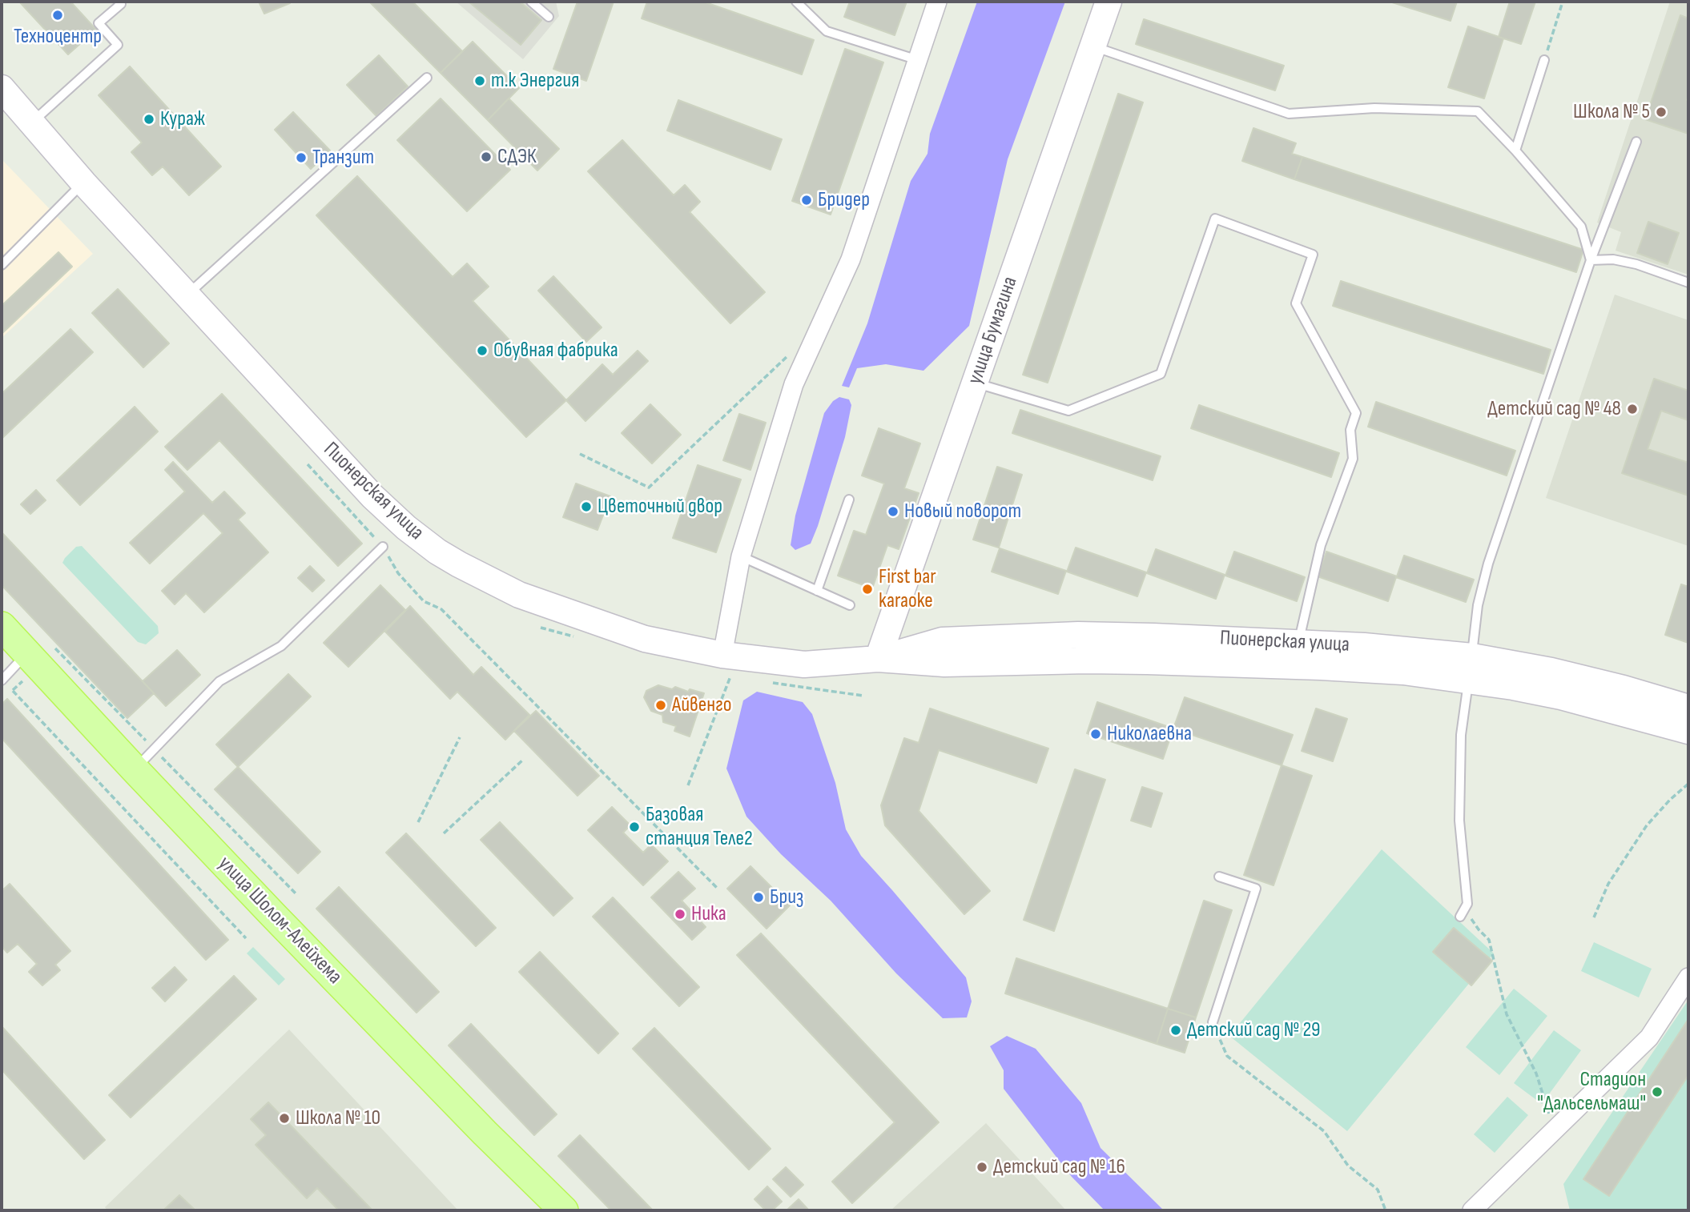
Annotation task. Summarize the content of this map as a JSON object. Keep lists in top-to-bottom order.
{
  "streets": {
    "main road": ["улица Бумагина", "Пионерская улица", "улица Шолом-Алейхема"]
  },
  "crossings": [
    ["улица Бумагина", "Пионерская улица"]
  ],
  "places": [
    "Техноцентр",
    "т.к Энергия",
    "Школа № 5",
    "Кураж",
    "СДЭК",
    "Транзит",
    "Бридер",
    "Обувная фабрика",
    "Детский сад № 48",
    "Цветочный двор",
    "Новый поворот",
    "First bar karaoke",
    "Айвенго",
    "Николаевна",
    "Базовая станция Теле2",
    "Бриз",
    "Ника",
    "Детский сад № 29",
    "Стадион \"Дальсельмаш\"",
    "Школа № 10",
    "Детский сад № 16"
  ]
}
